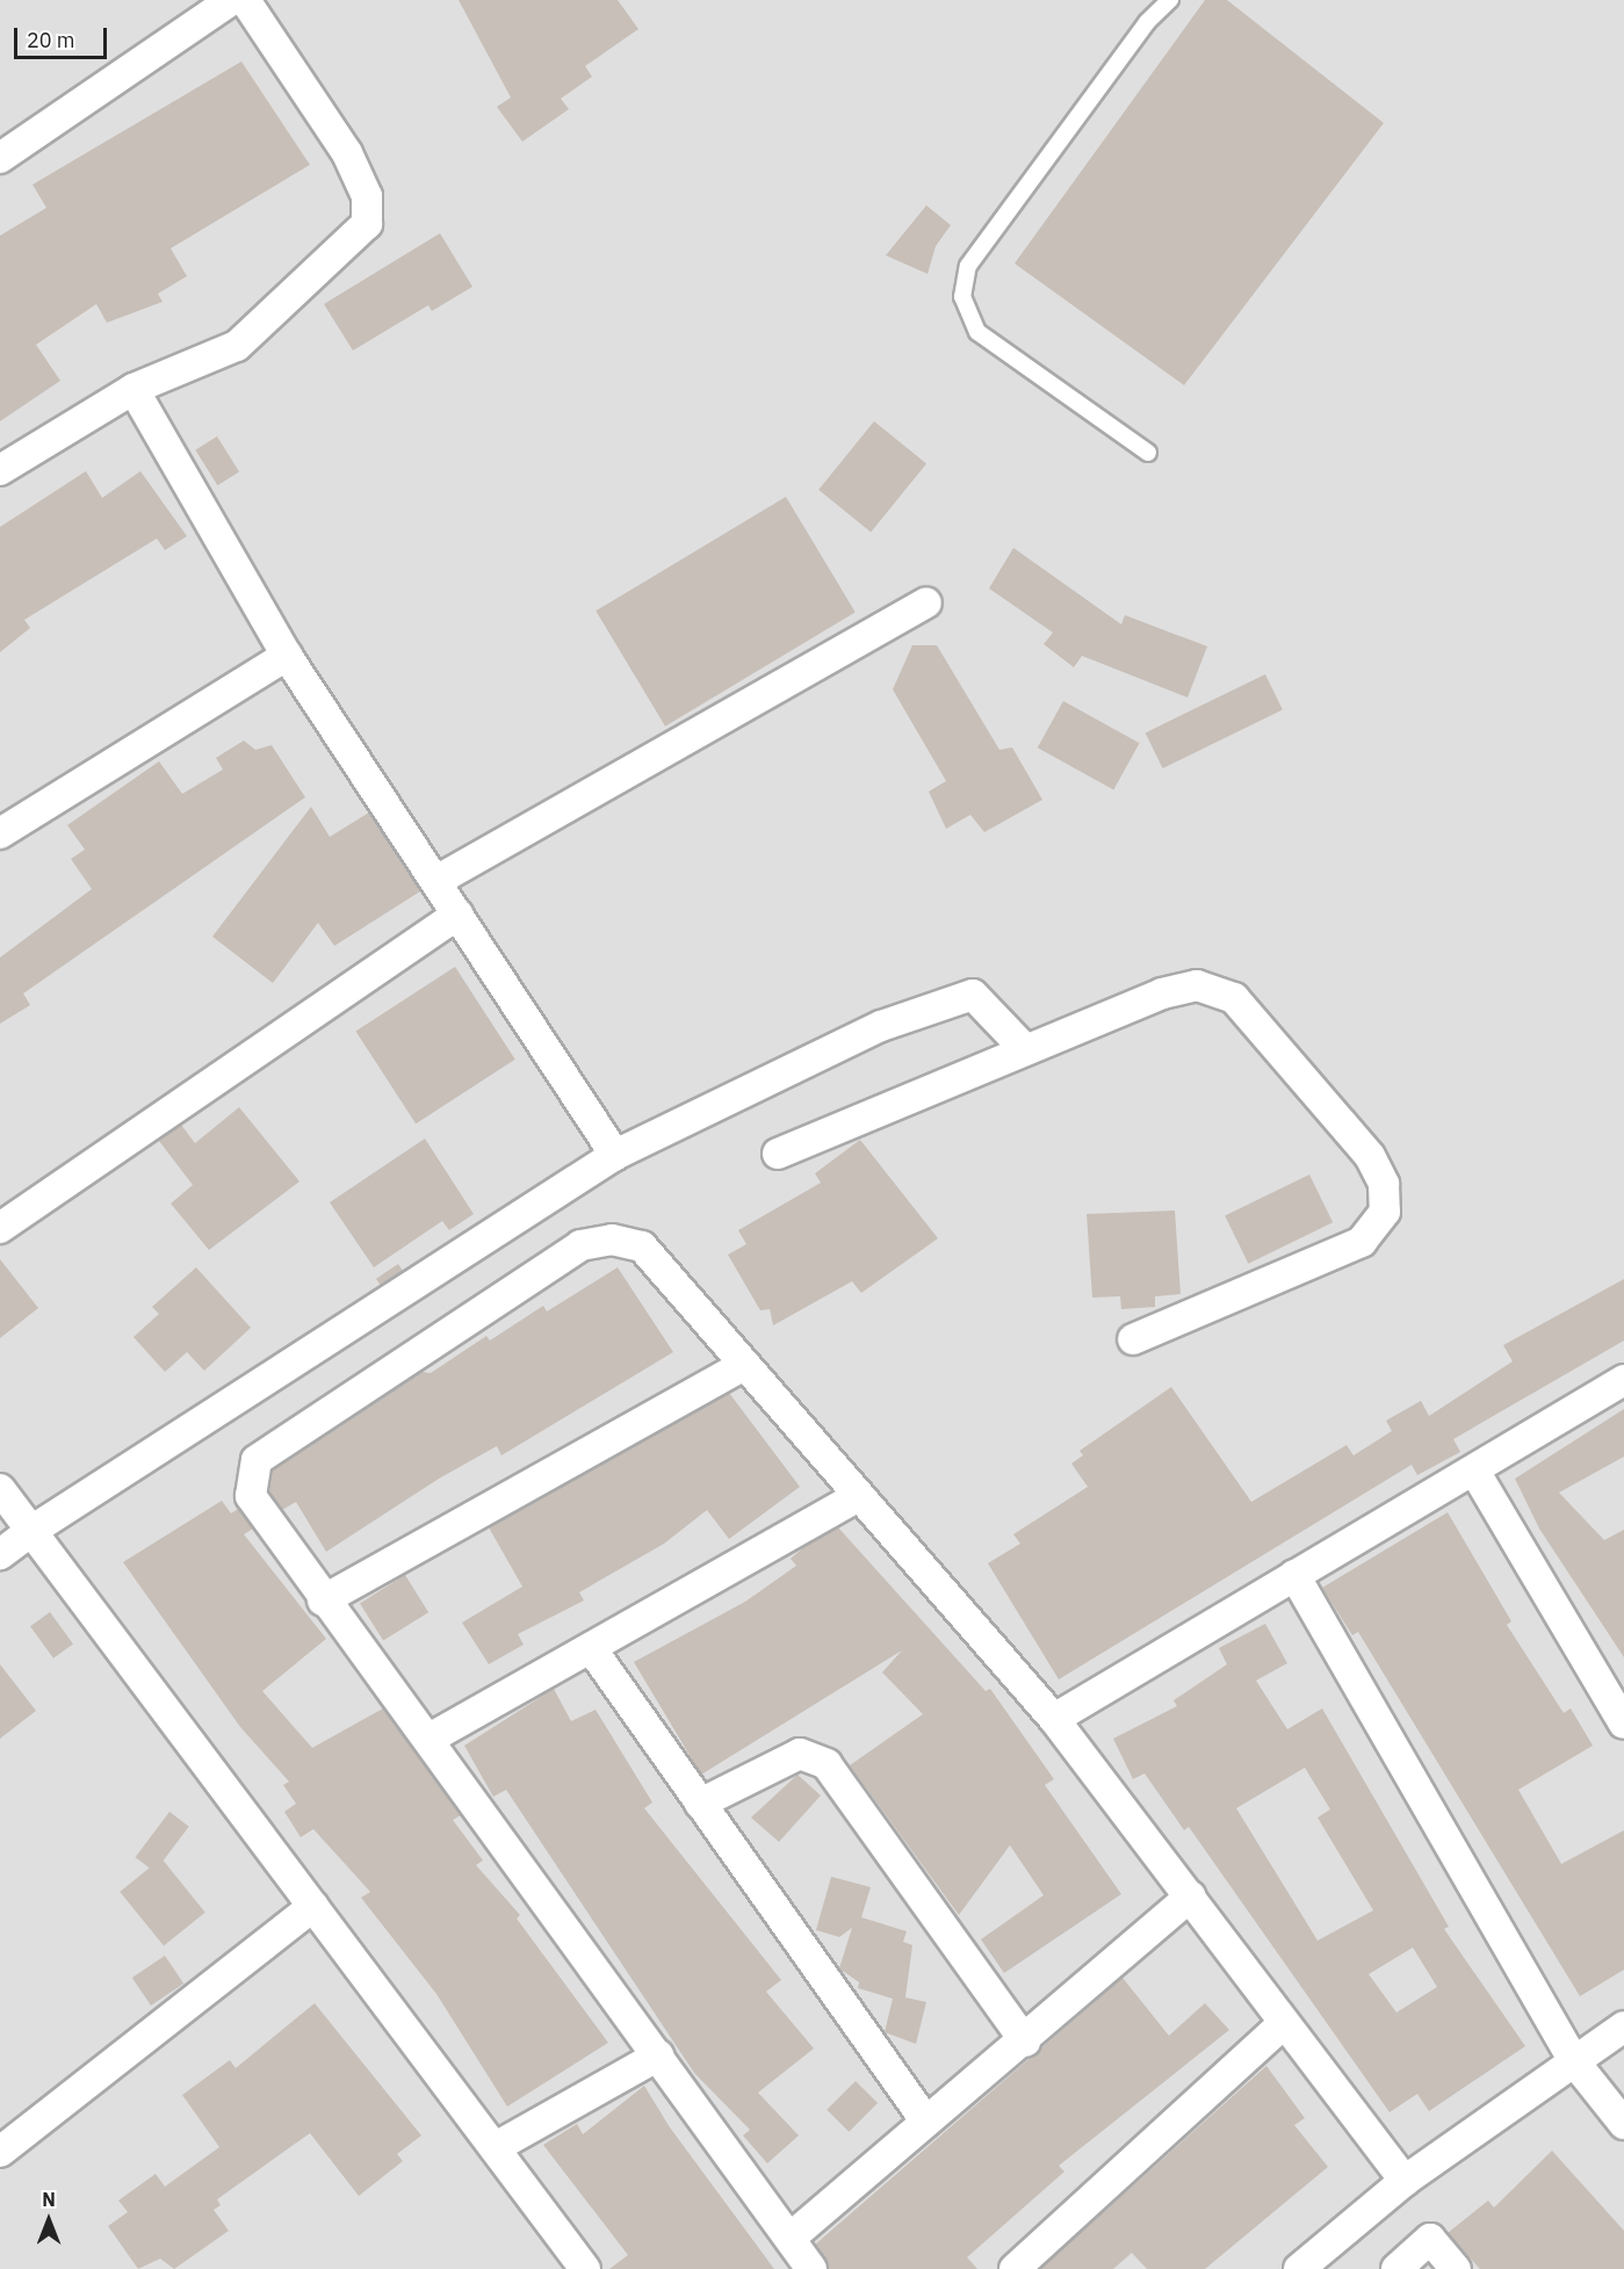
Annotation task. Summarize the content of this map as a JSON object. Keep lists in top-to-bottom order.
{
  "scale_bar": "20 m",
  "north": "top"
}
